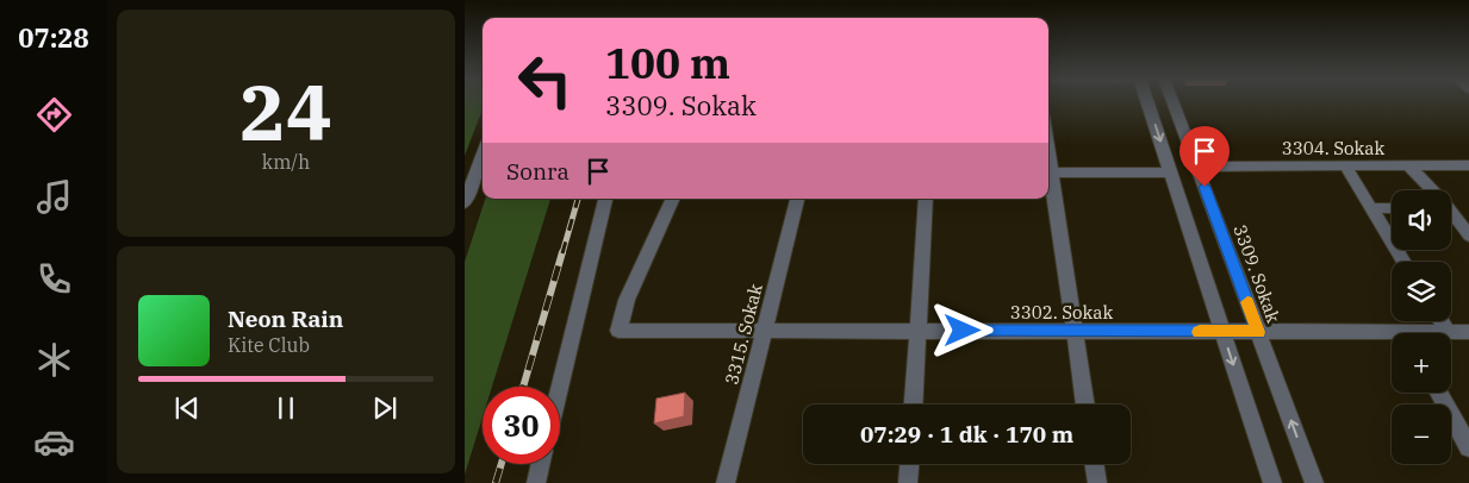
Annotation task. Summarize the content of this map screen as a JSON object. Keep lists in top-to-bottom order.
{
  "streets": {
    "street": [
      "3304. Sokak",
      "3309. Sokak",
      "3302. Sokak",
      "3315. Sokak"
    ]
  },
  "crossings": [
    ["3304. Sokak", "3309. Sokak"],
    ["3309. Sokak", "3302. Sokak"],
    ["3302. Sokak", "3315. Sokak"]
  ],
  "page": {
    "tabs": "07:28",
    "tile": ["24", "km/h"],
    "turn": ["100 m", "3309. Sokak"],
    "then": "Sonra",
    "map_buttons": ["+", "−"],
    "song": ["Neon Rain", "Kite Club"],
    "limit": "30",
    "trip": "07:29 · 1 dk · 170 m"
  }
}
